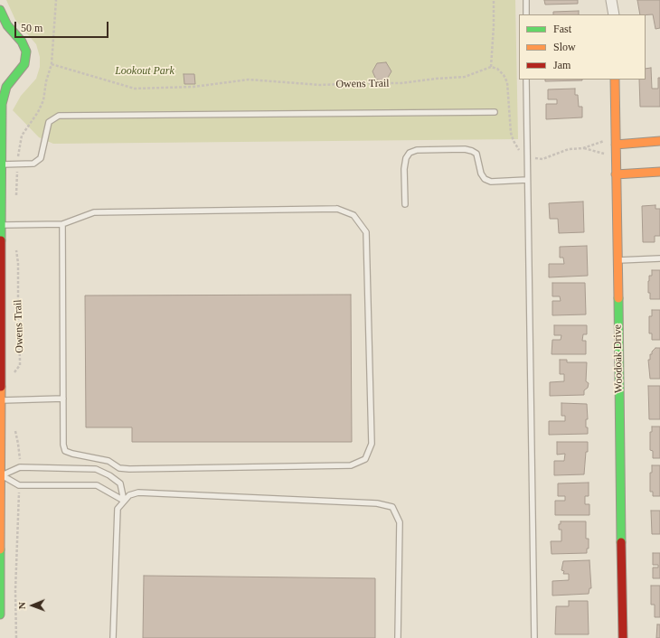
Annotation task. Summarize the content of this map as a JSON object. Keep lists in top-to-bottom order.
{
  "streets": {
    "street": ["Woodoak Drive"],
    "path": ["Owens Trail"]
  },
  "parks": ["Lookout Park"],
  "legend": ["Fast", "Slow", "Jam"],
  "scale_bar": "50 m",
  "north": "left"
}
